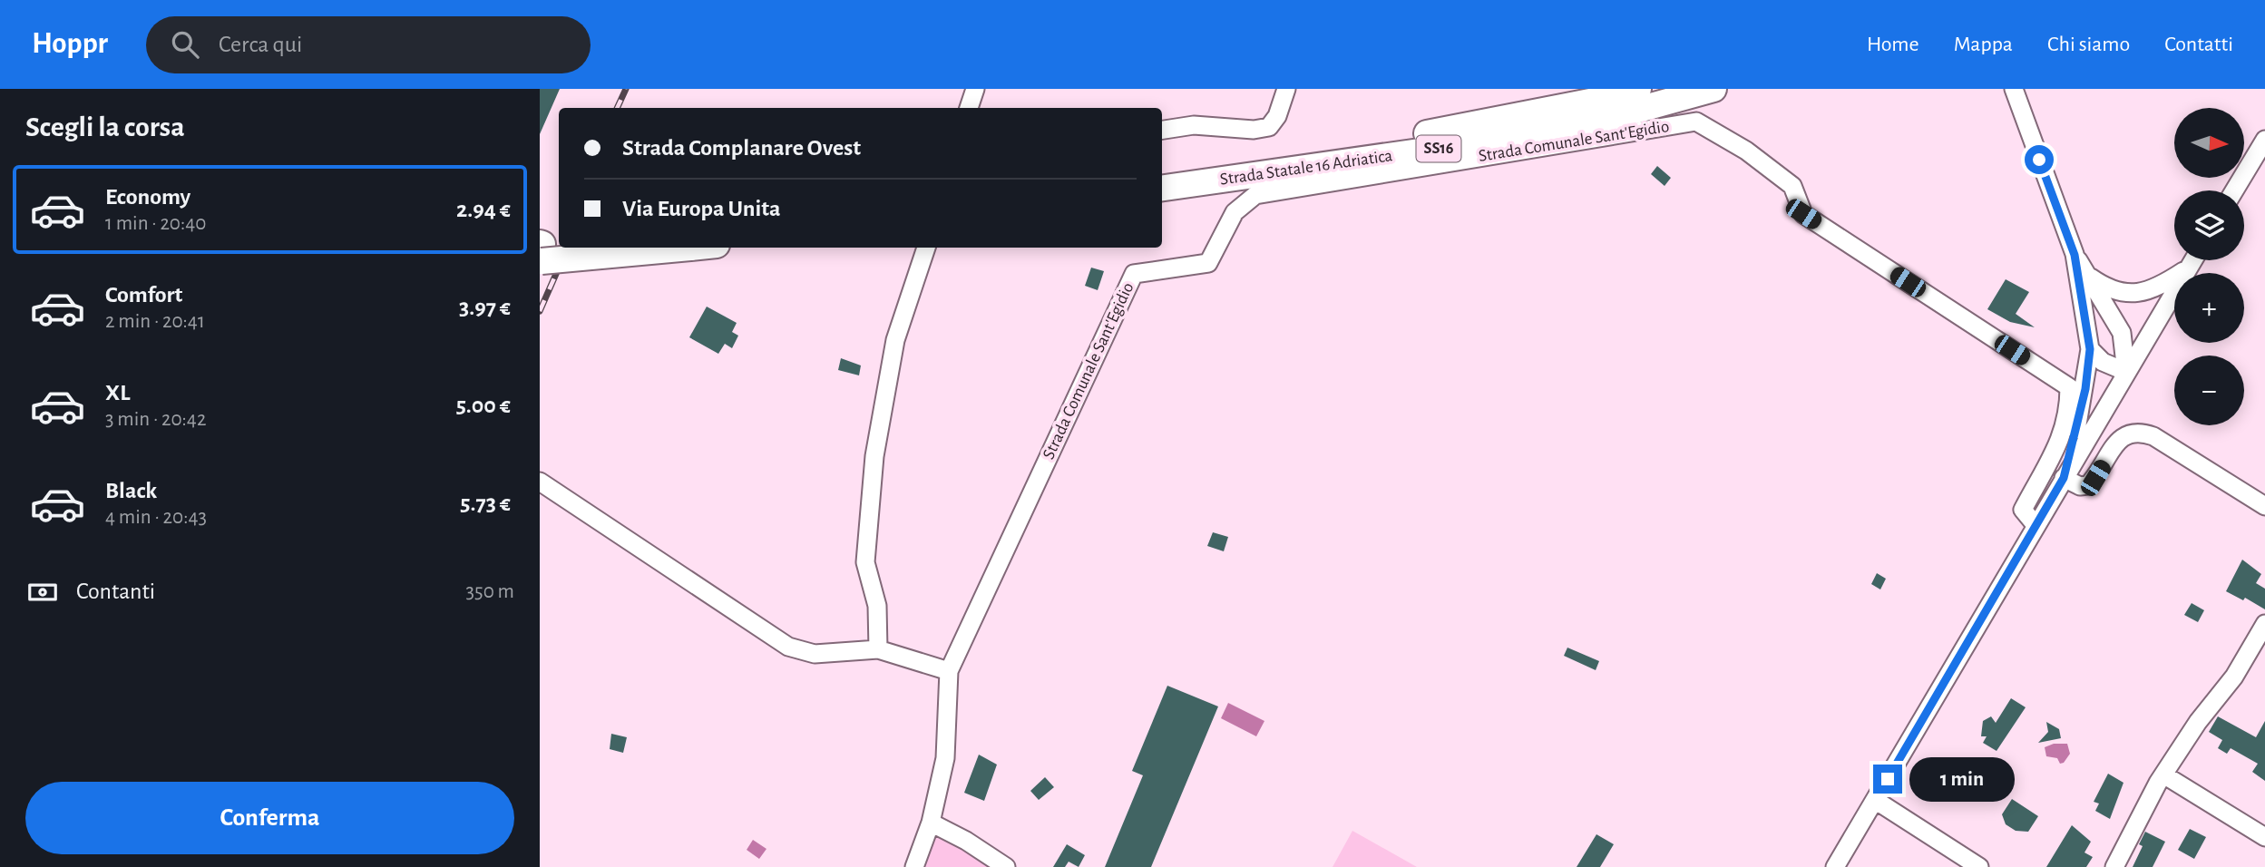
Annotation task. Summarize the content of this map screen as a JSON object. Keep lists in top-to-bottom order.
{
  "streets": {
    "highway": ["SS16", "Strada Statale 16 Adriatica"],
    "street": ["Strada Comunale Sant'Egidio"]
  },
  "north": "right",
  "page": {
    "header": "Hoppr",
    "search": "Cerca qui",
    "nav": [
      "Home",
      "Mappa",
      "Chi siamo",
      "Contatti"
    ],
    "heading": "Scegli la corsa",
    "map_buttons": ["+", "−"],
    "banner": ["Strada Complanare Ovest", "Via Europa Unita"],
    "list": [
      {
        "name": "Economy",
        "note": "1 min · 20:40",
        "value": "2.94 €"
      },
      {
        "name": "Comfort",
        "note": "2 min · 20:41",
        "value": "3.97 €"
      },
      {
        "name": "XL",
        "note": "3 min · 20:42",
        "value": "5.00 €"
      },
      {
        "name": "Black",
        "note": "4 min · 20:43",
        "value": "5.73 €"
      }
    ],
    "pay": ["Contanti", "350 m"],
    "bubble": "1 min",
    "buttons": "Conferma"
  }
}
